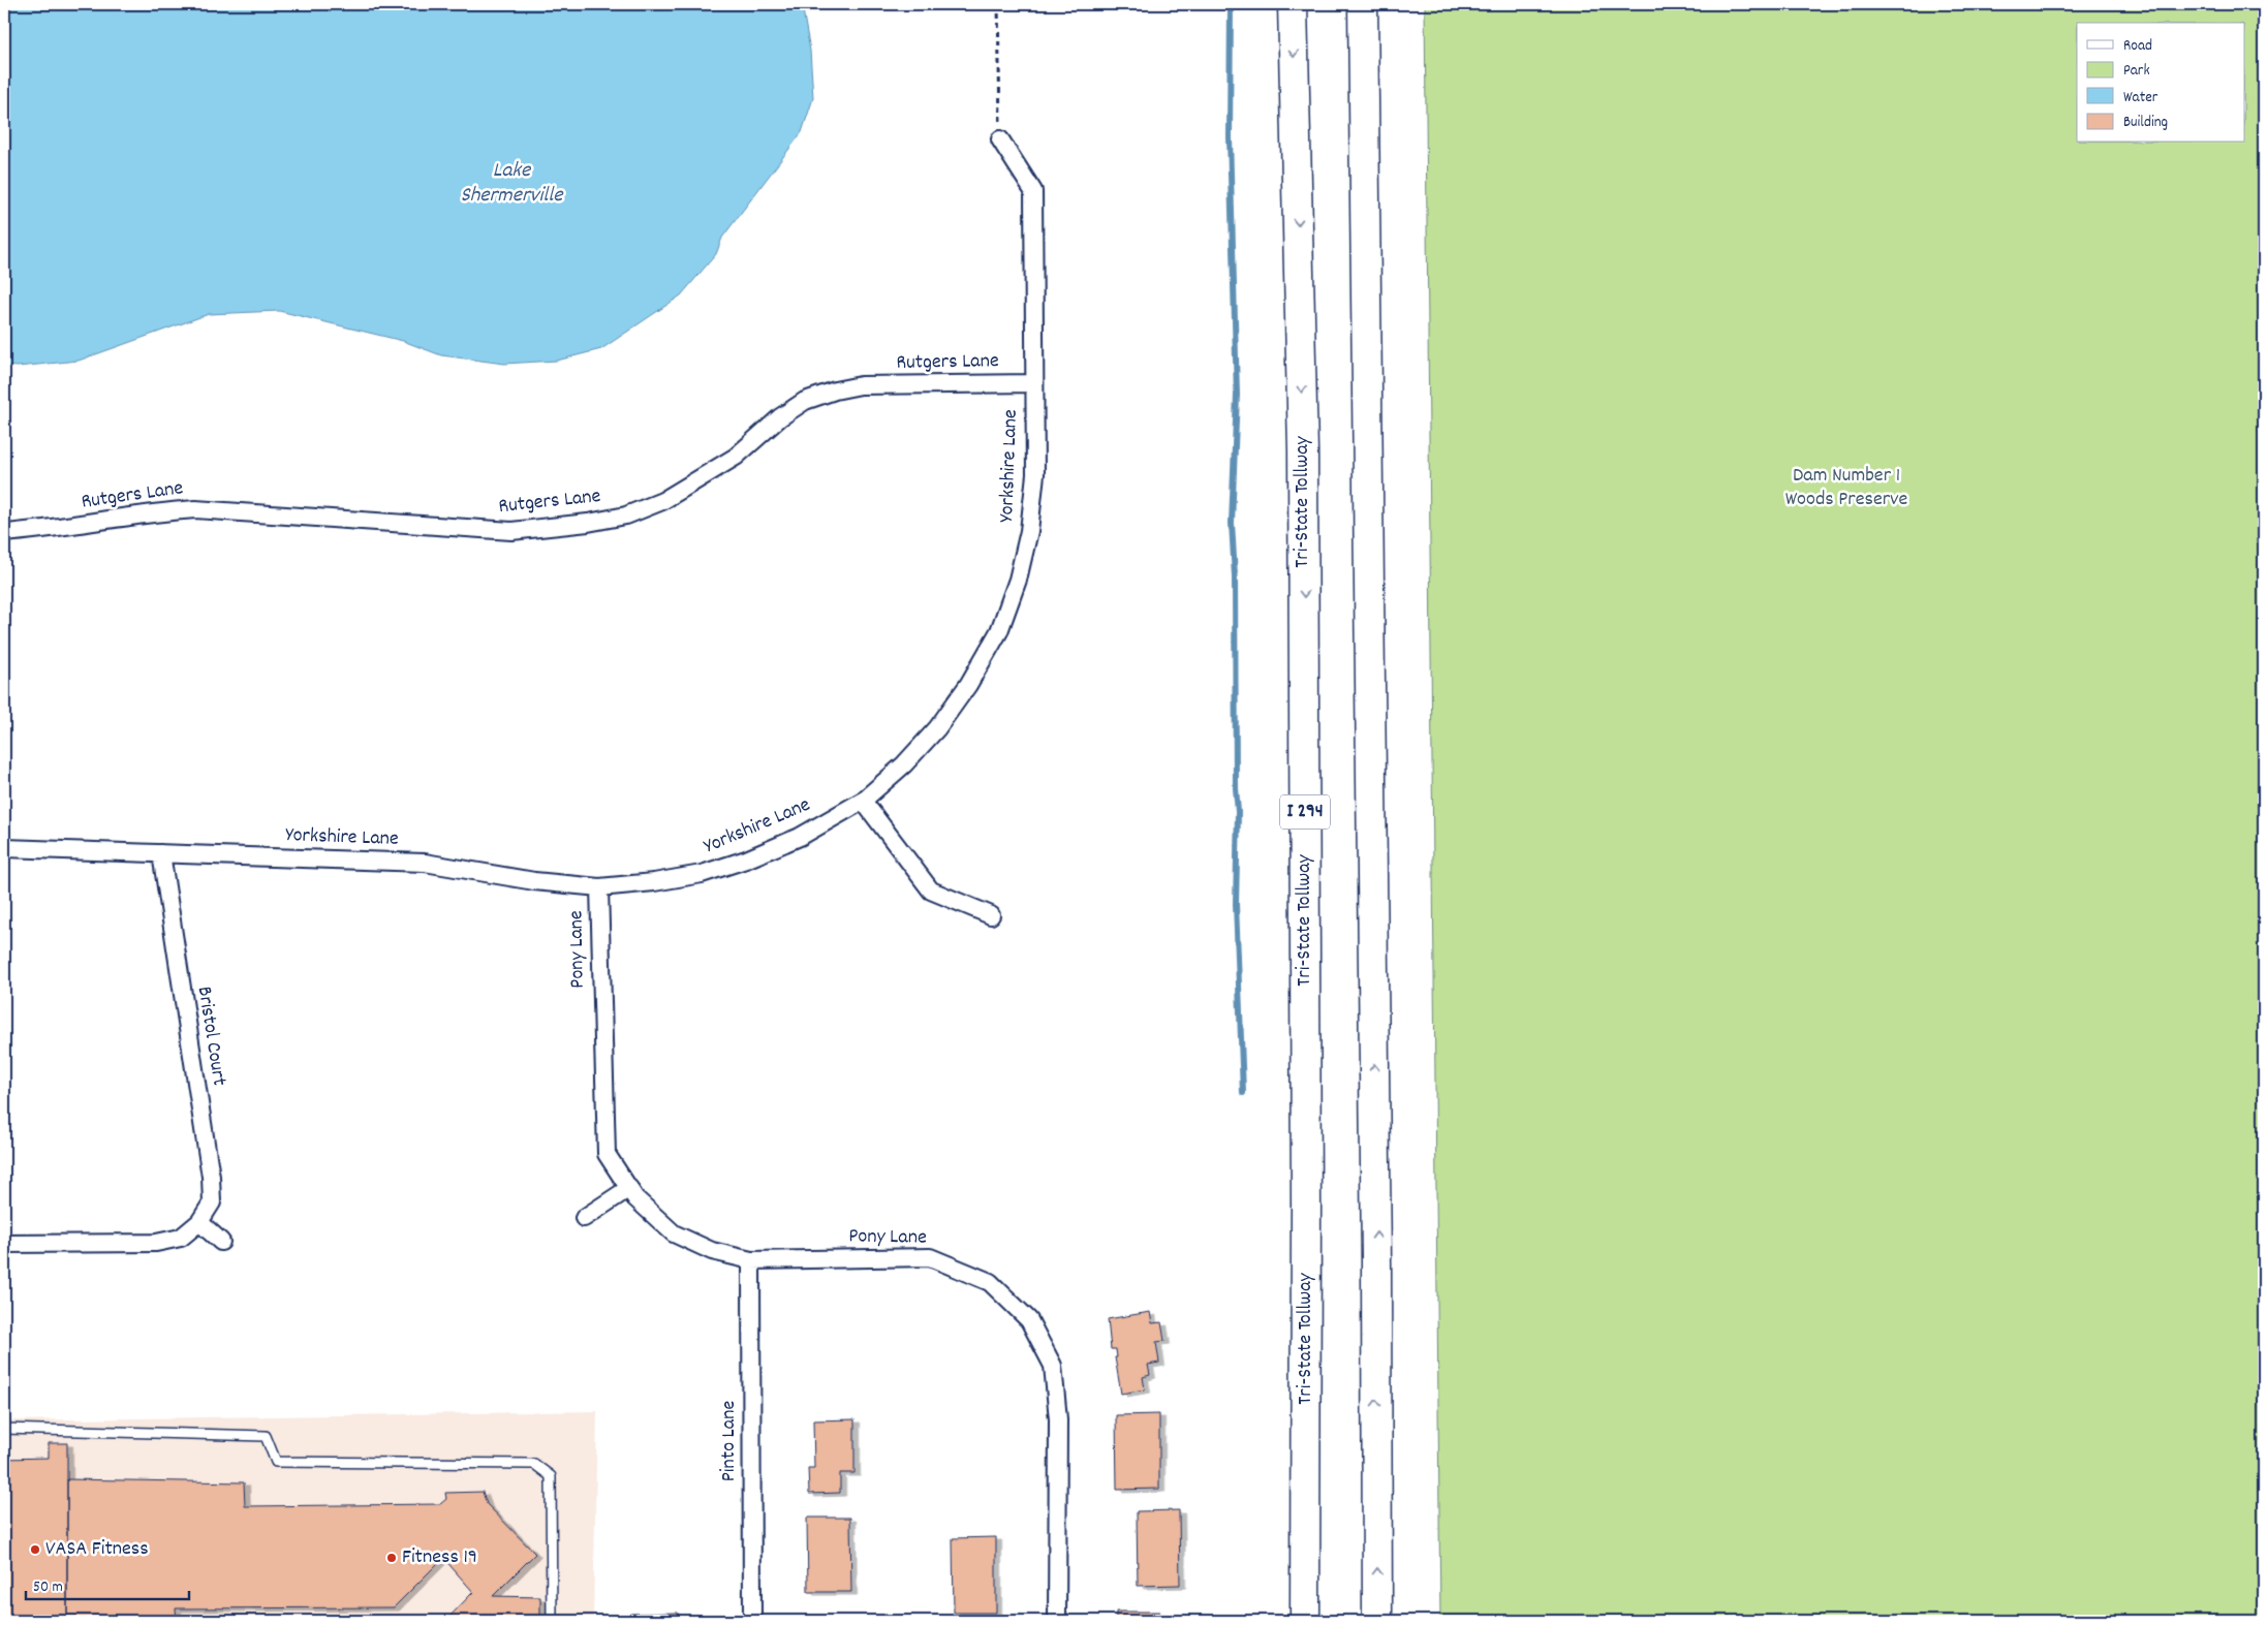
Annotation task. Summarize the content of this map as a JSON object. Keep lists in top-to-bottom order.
{
  "streets": {
    "highway": ["Tri-State Tollway", "I 294"],
    "street": [
      "Rutgers Lane",
      "Yorkshire Lane",
      "Pony Lane",
      "Bristol Court",
      "Pinto Lane"
    ]
  },
  "crossings": [
    ["Rutgers Lane", "Yorkshire Lane"],
    ["Yorkshire Lane", "Pony Lane"],
    ["Yorkshire Lane", "Bristol Court"],
    ["Pony Lane", "Pinto Lane"]
  ],
  "water": ["Lake Shermerville"],
  "parks": ["Dam Number 1 Woods Preserve"],
  "places": ["VASA Fitness", "Fitness 19"],
  "legend": [
    "Road",
    "Park",
    "Water",
    "Building"
  ],
  "scale_bar": "50 m"
}
